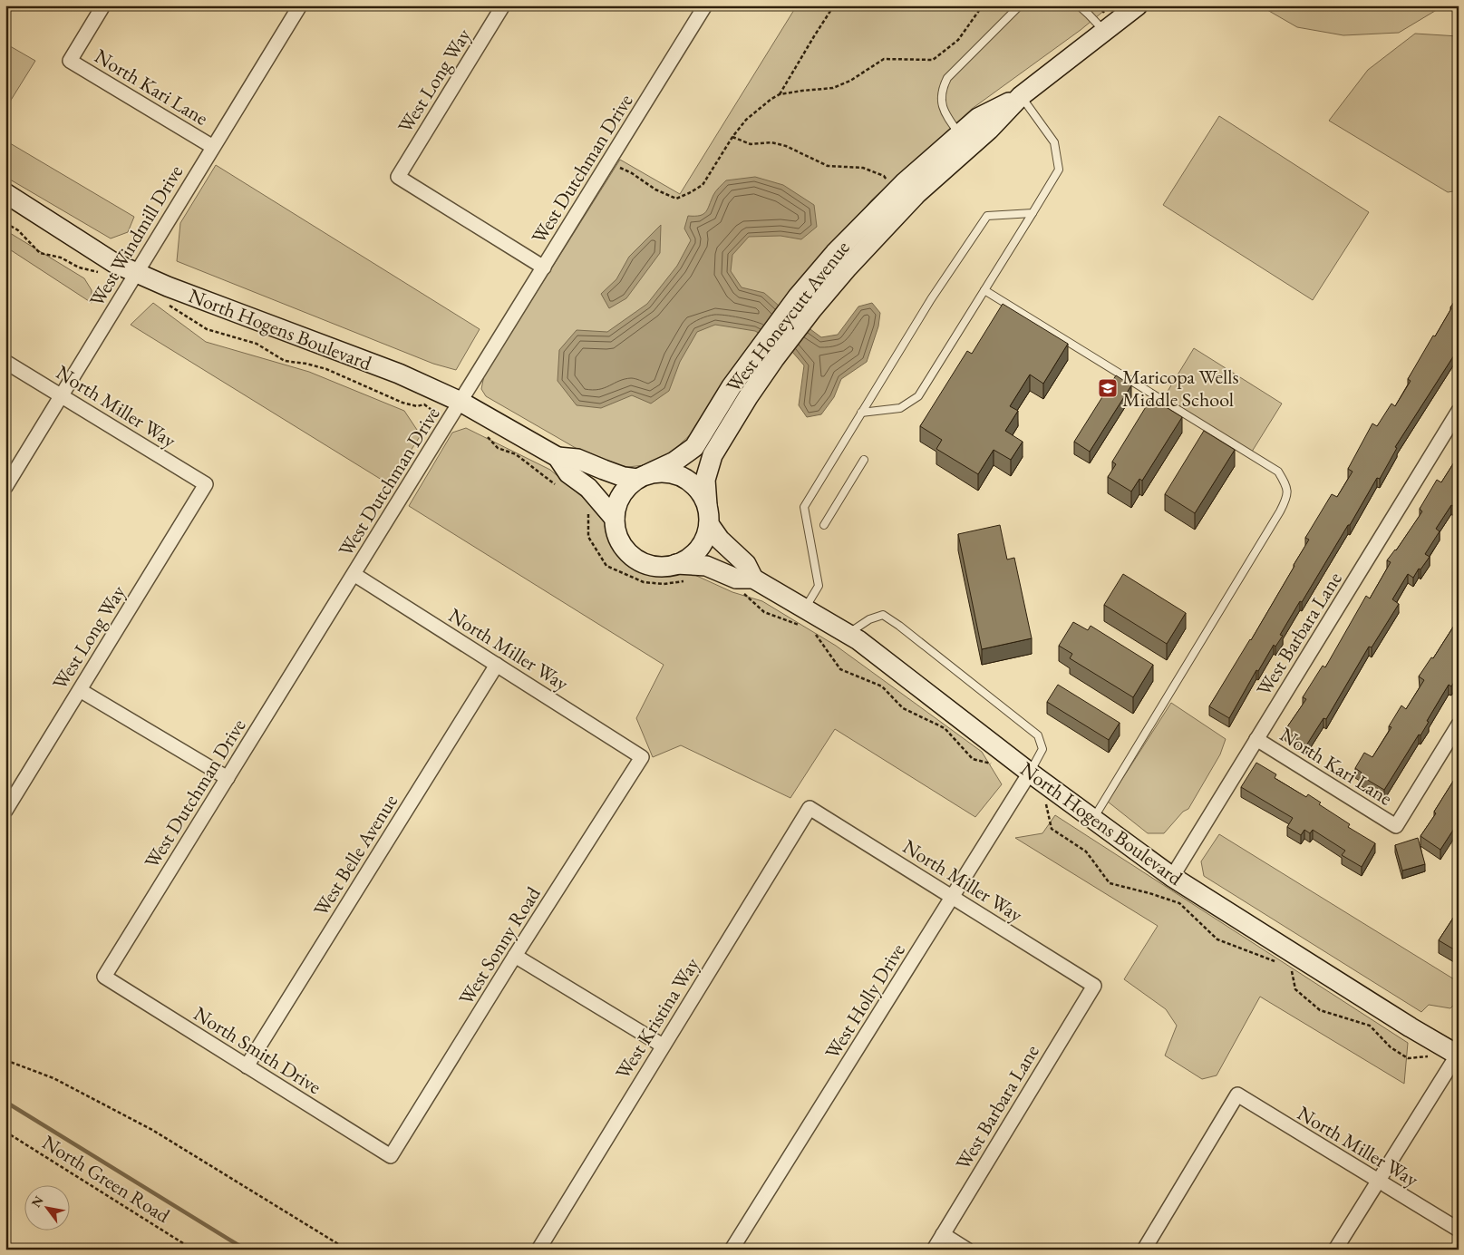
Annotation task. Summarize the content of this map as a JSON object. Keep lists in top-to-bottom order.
{
  "streets": {
    "street": [
      "West Long Way",
      "North Kari Lane",
      "West Dutchman Drive",
      "West Windmill Drive",
      "West Honeycutt Avenue",
      "North Hogens Boulevard",
      "North Miller Way",
      "West Barbara Lane",
      "West Belle Avenue",
      "West Sonny Road",
      "West Holly Drive",
      "West Kristina Way",
      "North Smith Drive"
    ],
    "path": ["North Green Road"]
  },
  "crossings": [
    ["West Long Way", "West Dutchman Drive"],
    ["West Long Way", "North Miller Way"],
    ["North Kari Lane", "West Windmill Drive"],
    ["North Kari Lane", "West Barbara Lane"],
    ["West Dutchman Drive", "North Hogens Boulevard"],
    ["West Dutchman Drive", "North Miller Way"],
    ["West Dutchman Drive", "North Smith Drive"],
    ["West Windmill Drive", "North Hogens Boulevard"],
    ["West Windmill Drive", "North Miller Way"],
    ["West Honeycutt Avenue", "North Hogens Boulevard"],
    ["North Hogens Boulevard", "West Barbara Lane"],
    ["North Hogens Boulevard", "West Holly Drive"],
    ["North Miller Way", "West Barbara Lane"],
    ["North Miller Way", "West Belle Avenue"],
    ["North Miller Way", "West Sonny Road"],
    ["North Miller Way", "West Holly Drive"],
    ["North Miller Way", "West Kristina Way"],
    ["West Belle Avenue", "North Smith Drive"],
    ["West Sonny Road", "North Smith Drive"]
  ],
  "places": {
    "school or university": ["Maricopa Wells Middle School"]
  },
  "north": "top left"
}
